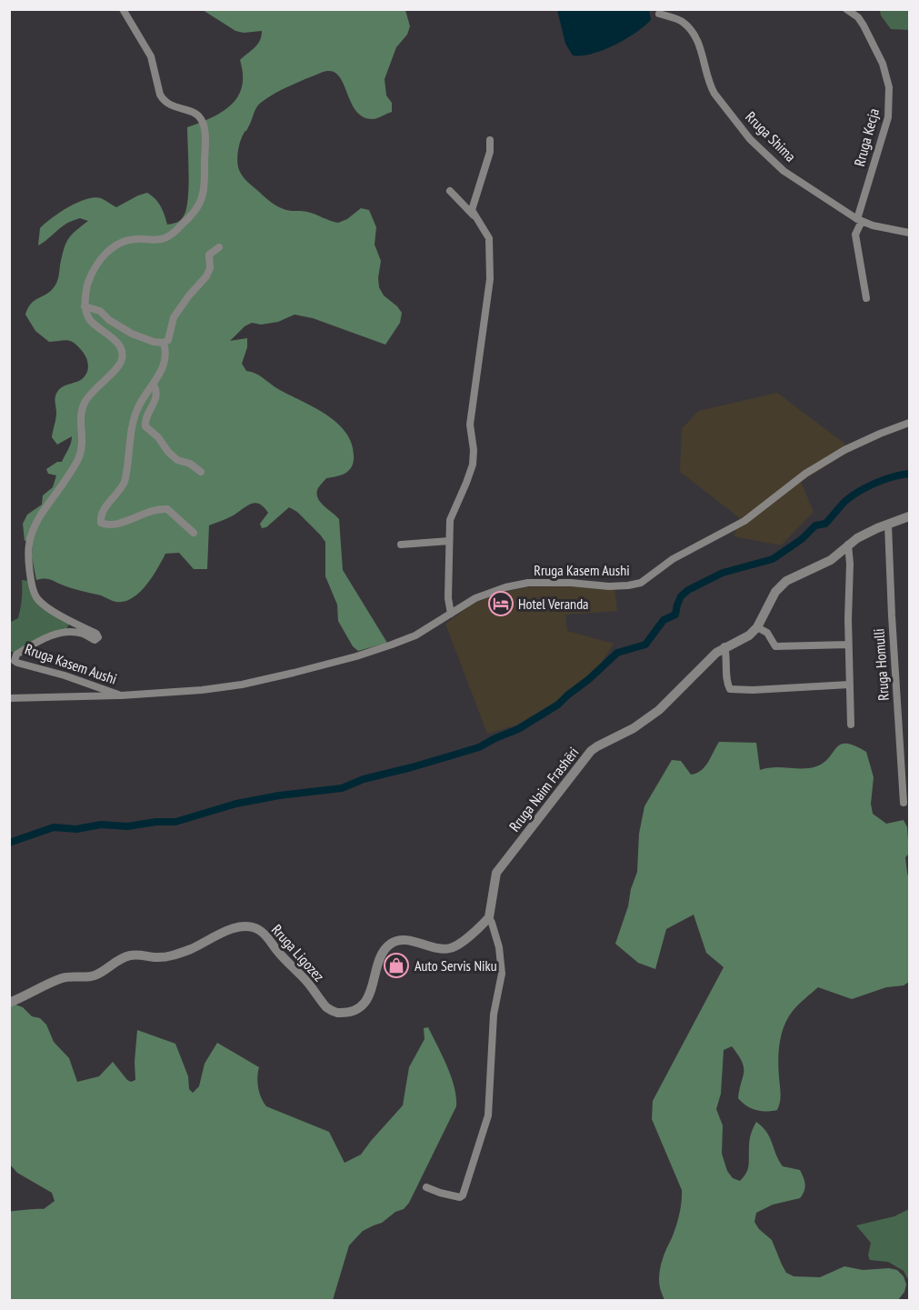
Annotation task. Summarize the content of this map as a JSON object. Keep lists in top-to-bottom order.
{
  "streets": {
    "street": [
      "Rruga Shima",
      "Rruga Kecja",
      "Rruga Kasem Aushi",
      "Rruga Homulli",
      "Rruga Naim Frashëri",
      "Rruga Ligozez"
    ]
  },
  "crossings": [
    ["Rruga Shima", "Rruga Kecja"],
    ["Rruga Homulli", "Rruga Naim Frashëri"],
    ["Rruga Naim Frashëri", "Rruga Ligozez"]
  ],
  "places": {
    "hotel": ["Hotel Veranda"],
    "shop": ["Auto Servis Niku"]
  }
}
